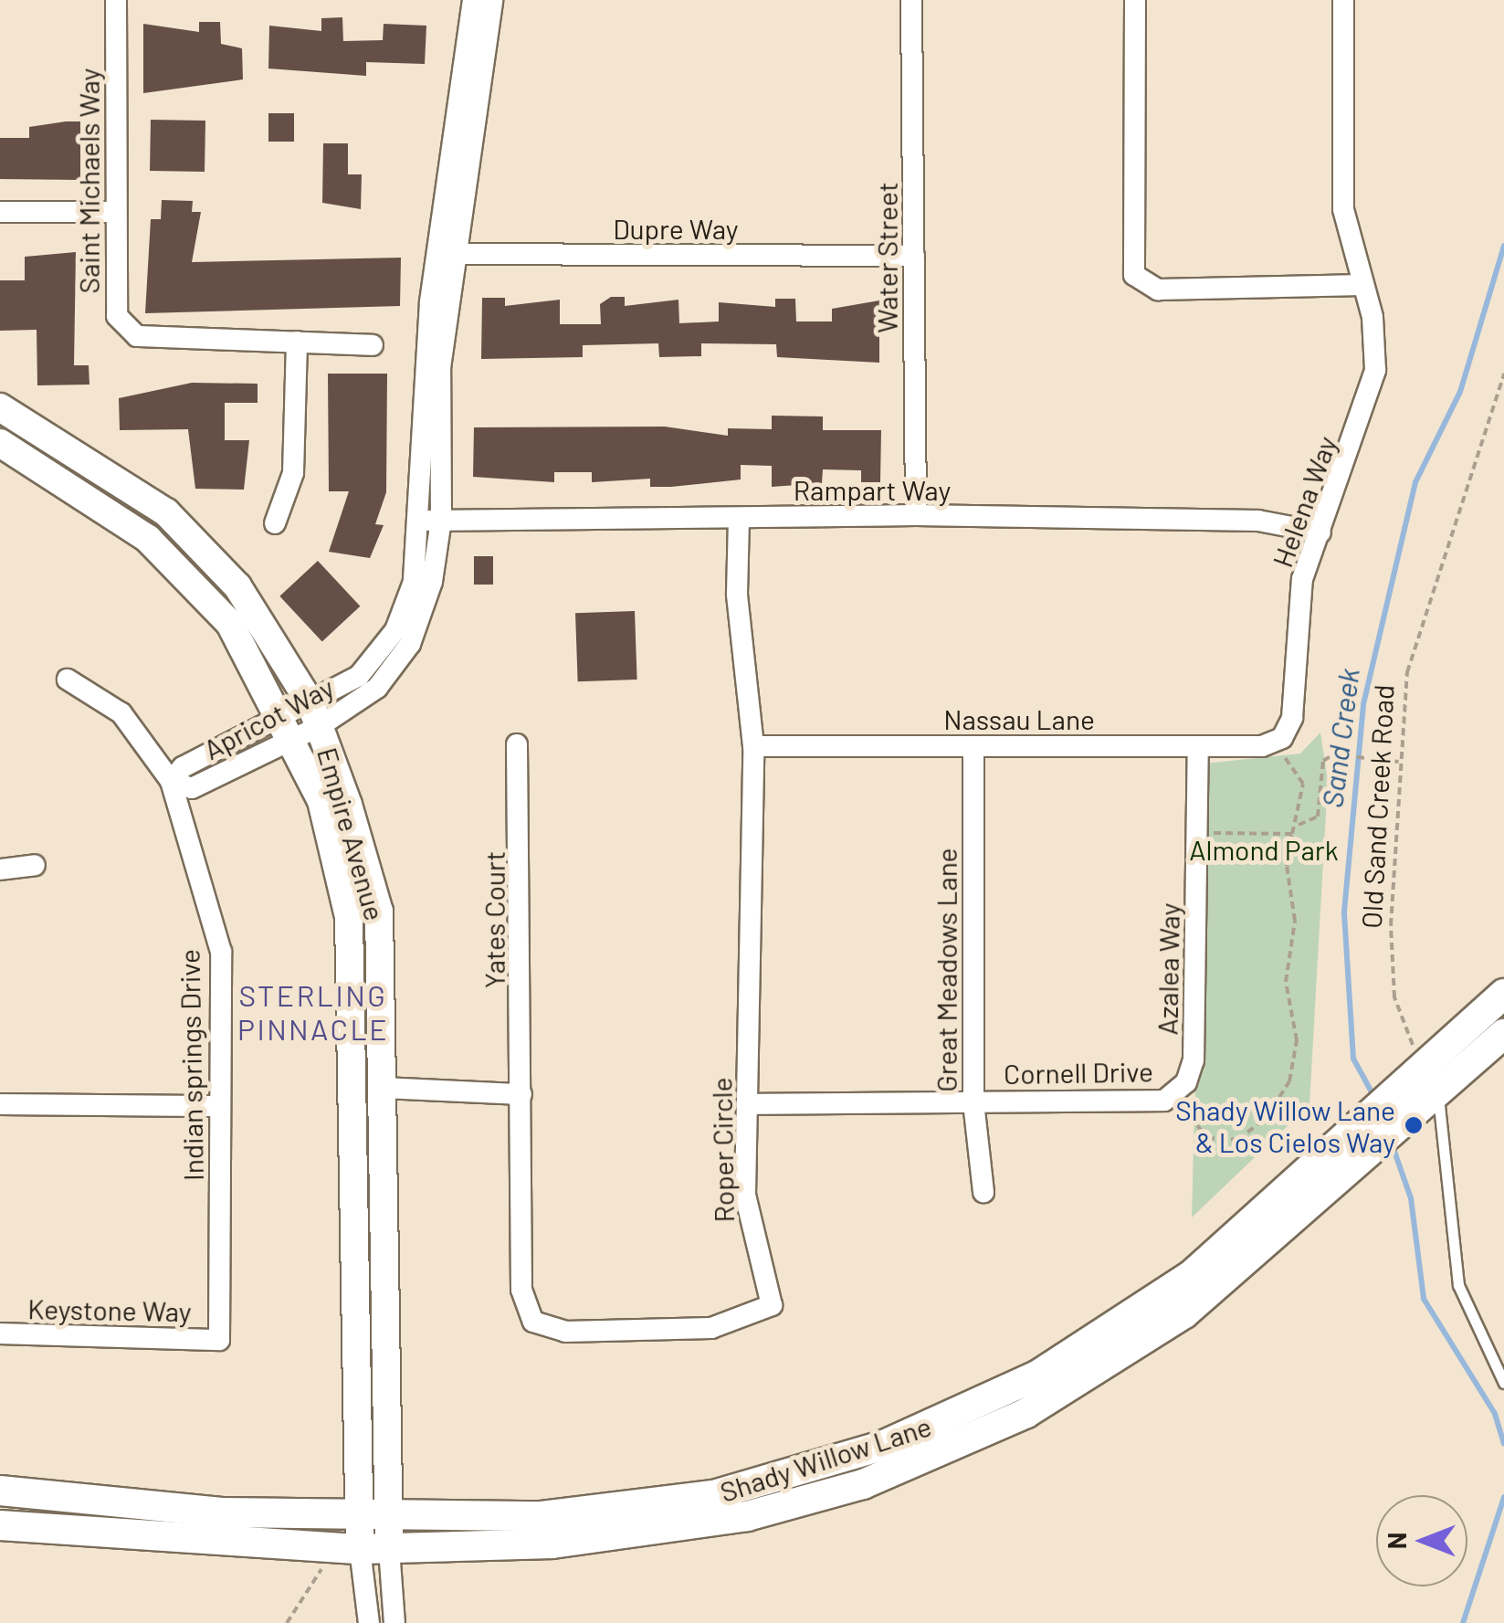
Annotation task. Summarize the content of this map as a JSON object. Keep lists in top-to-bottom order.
{
  "streets": {
    "main road": ["Shady Willow Lane"],
    "street": [
      "Saint Michaels Way",
      "Dupre Way",
      "Water Street",
      "Rampart Way",
      "Helena Way",
      "Apricot Way",
      "Nassau Lane",
      "Empire Avenue",
      "Yates Court",
      "Azalea Way",
      "Great Meadows Lane",
      "Indian springs Drive",
      "Cornell Drive",
      "Roper Circle",
      "Keystone Way"
    ],
    "path": ["Old Sand Creek Road"]
  },
  "crossings": [
    ["Dupre Way", "Water Street"],
    ["Dupre Way", "Apricot Way"],
    ["Water Street", "Rampart Way"],
    ["Rampart Way", "Helena Way"],
    ["Rampart Way", "Apricot Way"],
    ["Rampart Way", "Roper Circle"],
    ["Helena Way", "Nassau Lane"],
    ["Apricot Way", "Empire Avenue"],
    ["Apricot Way", "Indian springs Drive"],
    ["Nassau Lane", "Azalea Way"],
    ["Nassau Lane", "Great Meadows Lane"],
    ["Nassau Lane", "Roper Circle"],
    ["Empire Avenue", "Shady Willow Lane"],
    ["Yates Court", "Roper Circle"],
    ["Azalea Way", "Cornell Drive"],
    ["Great Meadows Lane", "Cornell Drive"],
    ["Indian springs Drive", "Keystone Way"],
    ["Cornell Drive", "Roper Circle"]
  ],
  "districts": ["STERLING PINNACLE"],
  "water": ["Sand Creek"],
  "parks": ["Almond Park"],
  "places": ["Shady Willow Lane & Los Cielos Way"],
  "north": "left"
}
